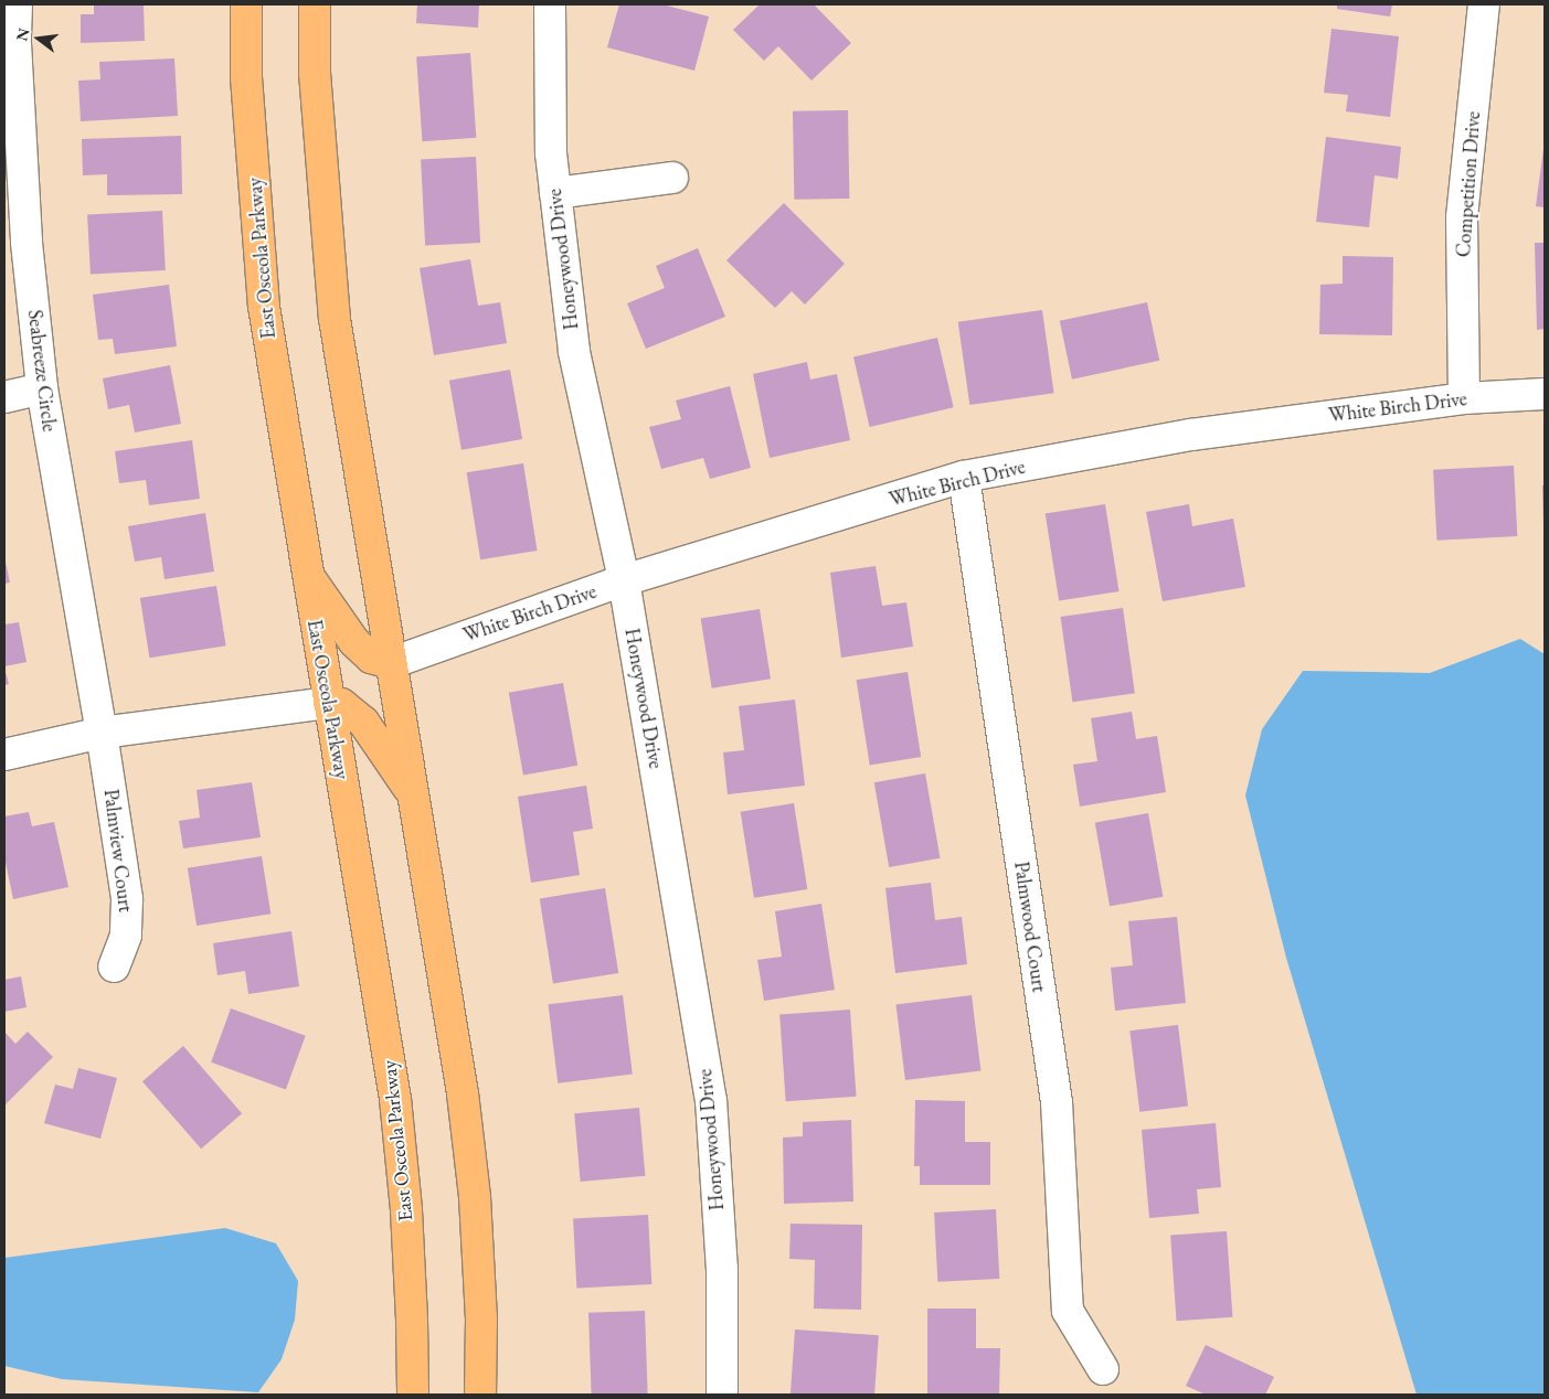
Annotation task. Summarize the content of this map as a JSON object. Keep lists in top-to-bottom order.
{
  "streets": {
    "main road": ["East Osceola Parkway"],
    "street": [
      "Competition Drive",
      "Honeywood Drive",
      "Seabreeze Circle",
      "White Birch Drive",
      "Palmview Court",
      "Palmwood Court"
    ]
  },
  "crossings": [
    ["Competition Drive", "White Birch Drive"],
    ["Honeywood Drive", "White Birch Drive"],
    ["Seabreeze Circle", "Palmview Court"],
    ["White Birch Drive", "Palmwood Court"]
  ],
  "north": "left"
}
